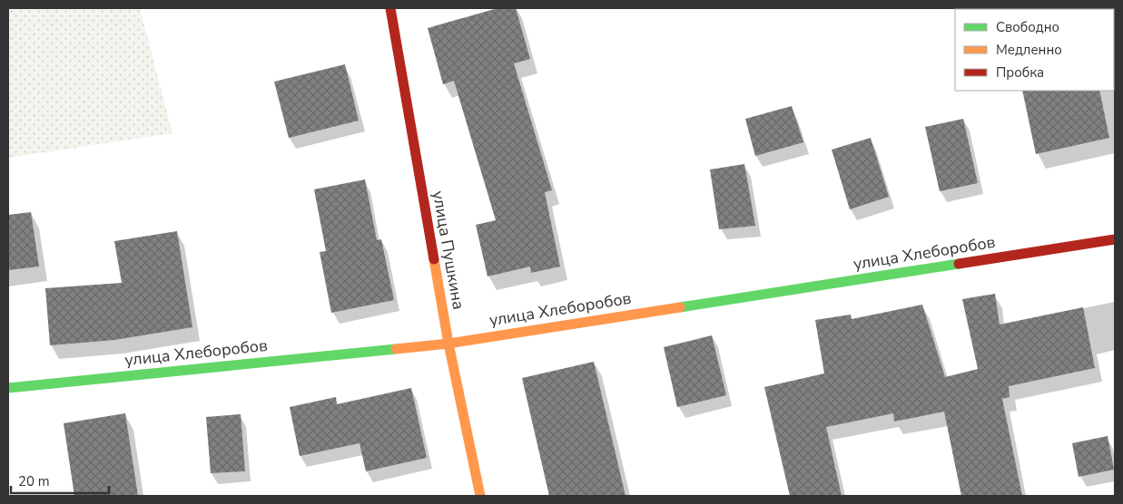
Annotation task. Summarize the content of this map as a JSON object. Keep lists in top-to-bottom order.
{
  "streets": {
    "street": ["улица Пушкина", "улица Хлеборобов"]
  },
  "crossings": [
    ["улица Пушкина", "улица Хлеборобов"]
  ],
  "legend": ["Свободно", "Медленно", "Пробка"],
  "scale_bar": "20 m"
}
